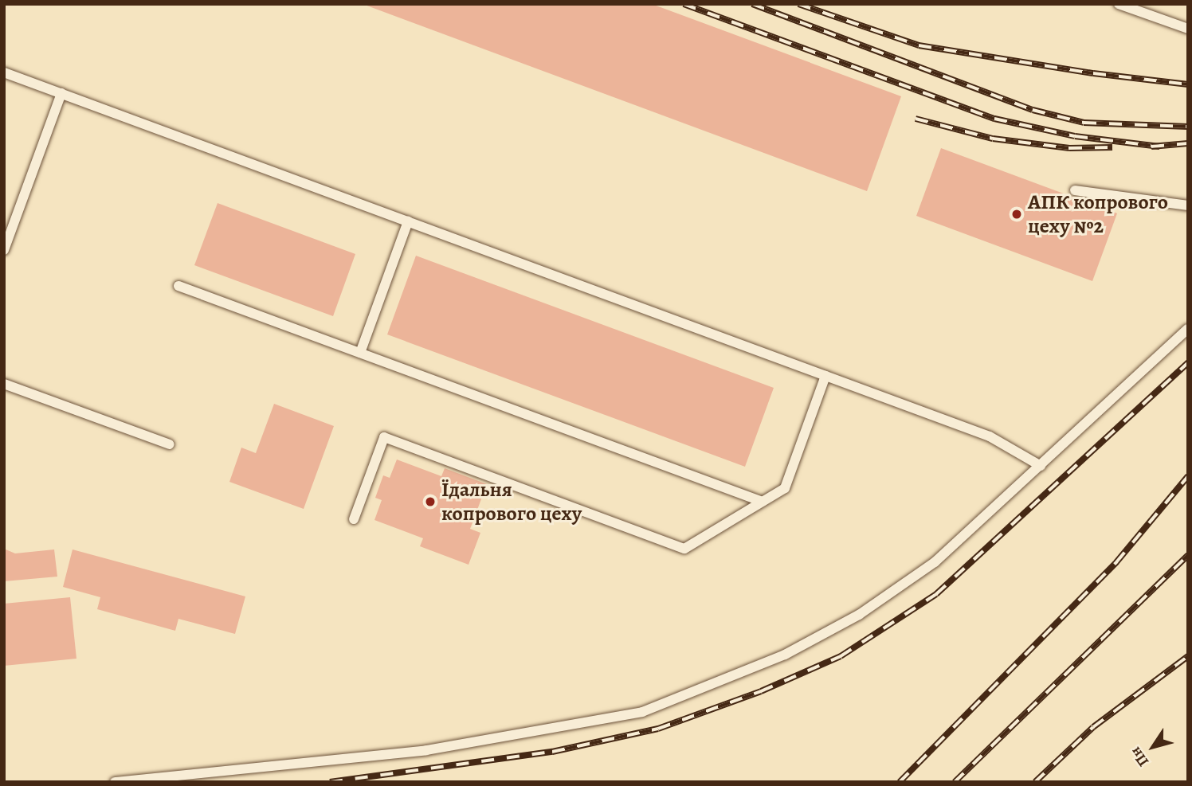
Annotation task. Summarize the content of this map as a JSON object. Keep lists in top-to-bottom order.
{
  "places": ["АПК копрового цеху №2", "Їдальня копрового цеху"],
  "north": "bottom left"
}
